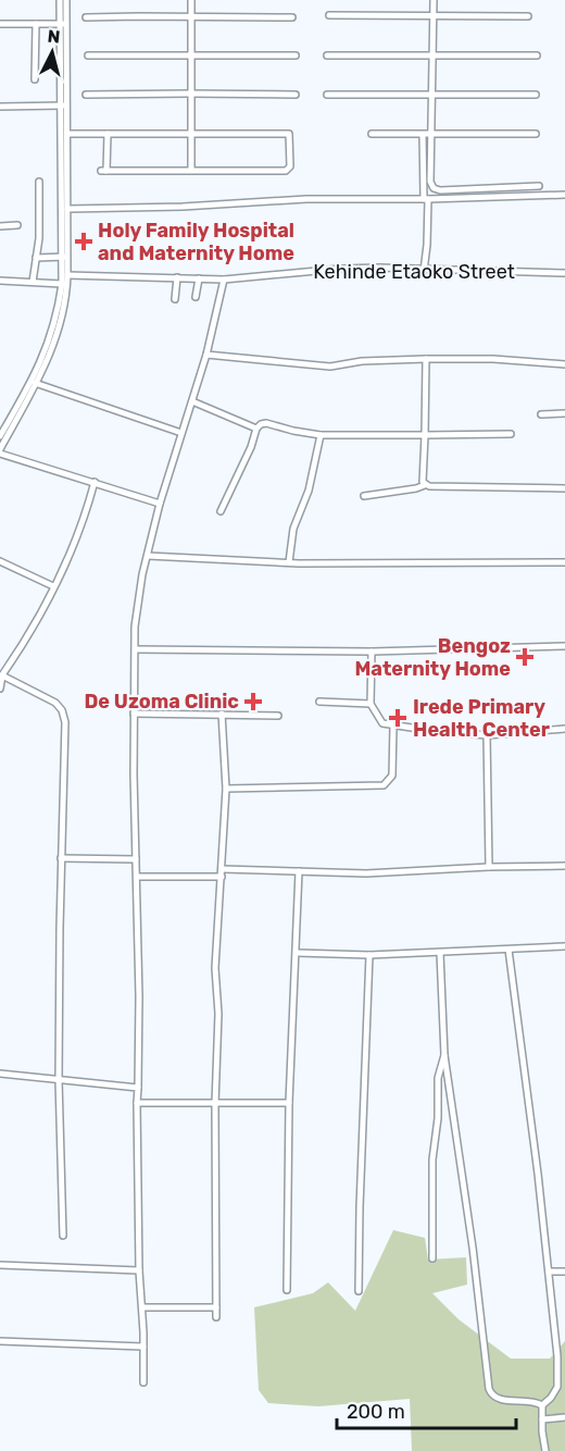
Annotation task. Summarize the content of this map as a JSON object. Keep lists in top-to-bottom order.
{
  "streets": {
    "street": ["Kehinde Etaoko Street"]
  },
  "places": {
    "health": [
      "Holy Family Hospital and Maternity Home",
      "Bengoz Maternity Home",
      "De Uzoma Clinic",
      "Irede Primary Health Center"
    ]
  },
  "scale_bar": "200 m",
  "north": "top"
}
